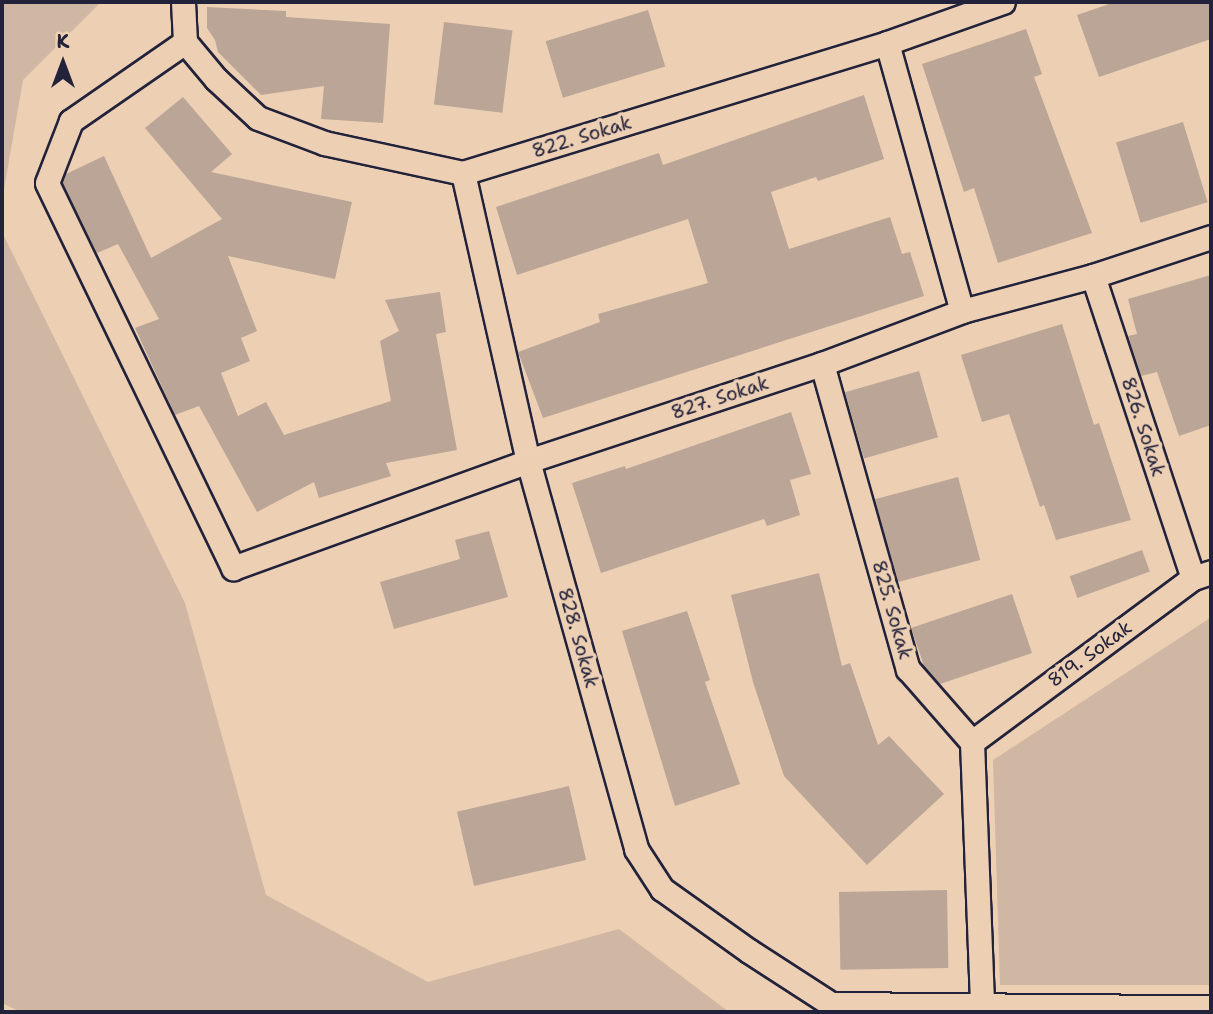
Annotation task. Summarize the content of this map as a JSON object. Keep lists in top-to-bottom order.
{
  "streets": {
    "street": [
      "822. Sokak",
      "827. Sokak",
      "826. Sokak",
      "825. Sokak",
      "828. Sokak",
      "819. Sokak"
    ]
  },
  "crossings": [
    ["822. Sokak", "827. Sokak"],
    ["822. Sokak", "828. Sokak"],
    ["827. Sokak", "826. Sokak"],
    ["827. Sokak", "825. Sokak"],
    ["827. Sokak", "828. Sokak"],
    ["826. Sokak", "819. Sokak"],
    ["825. Sokak", "819. Sokak"]
  ],
  "north": "top"
}
